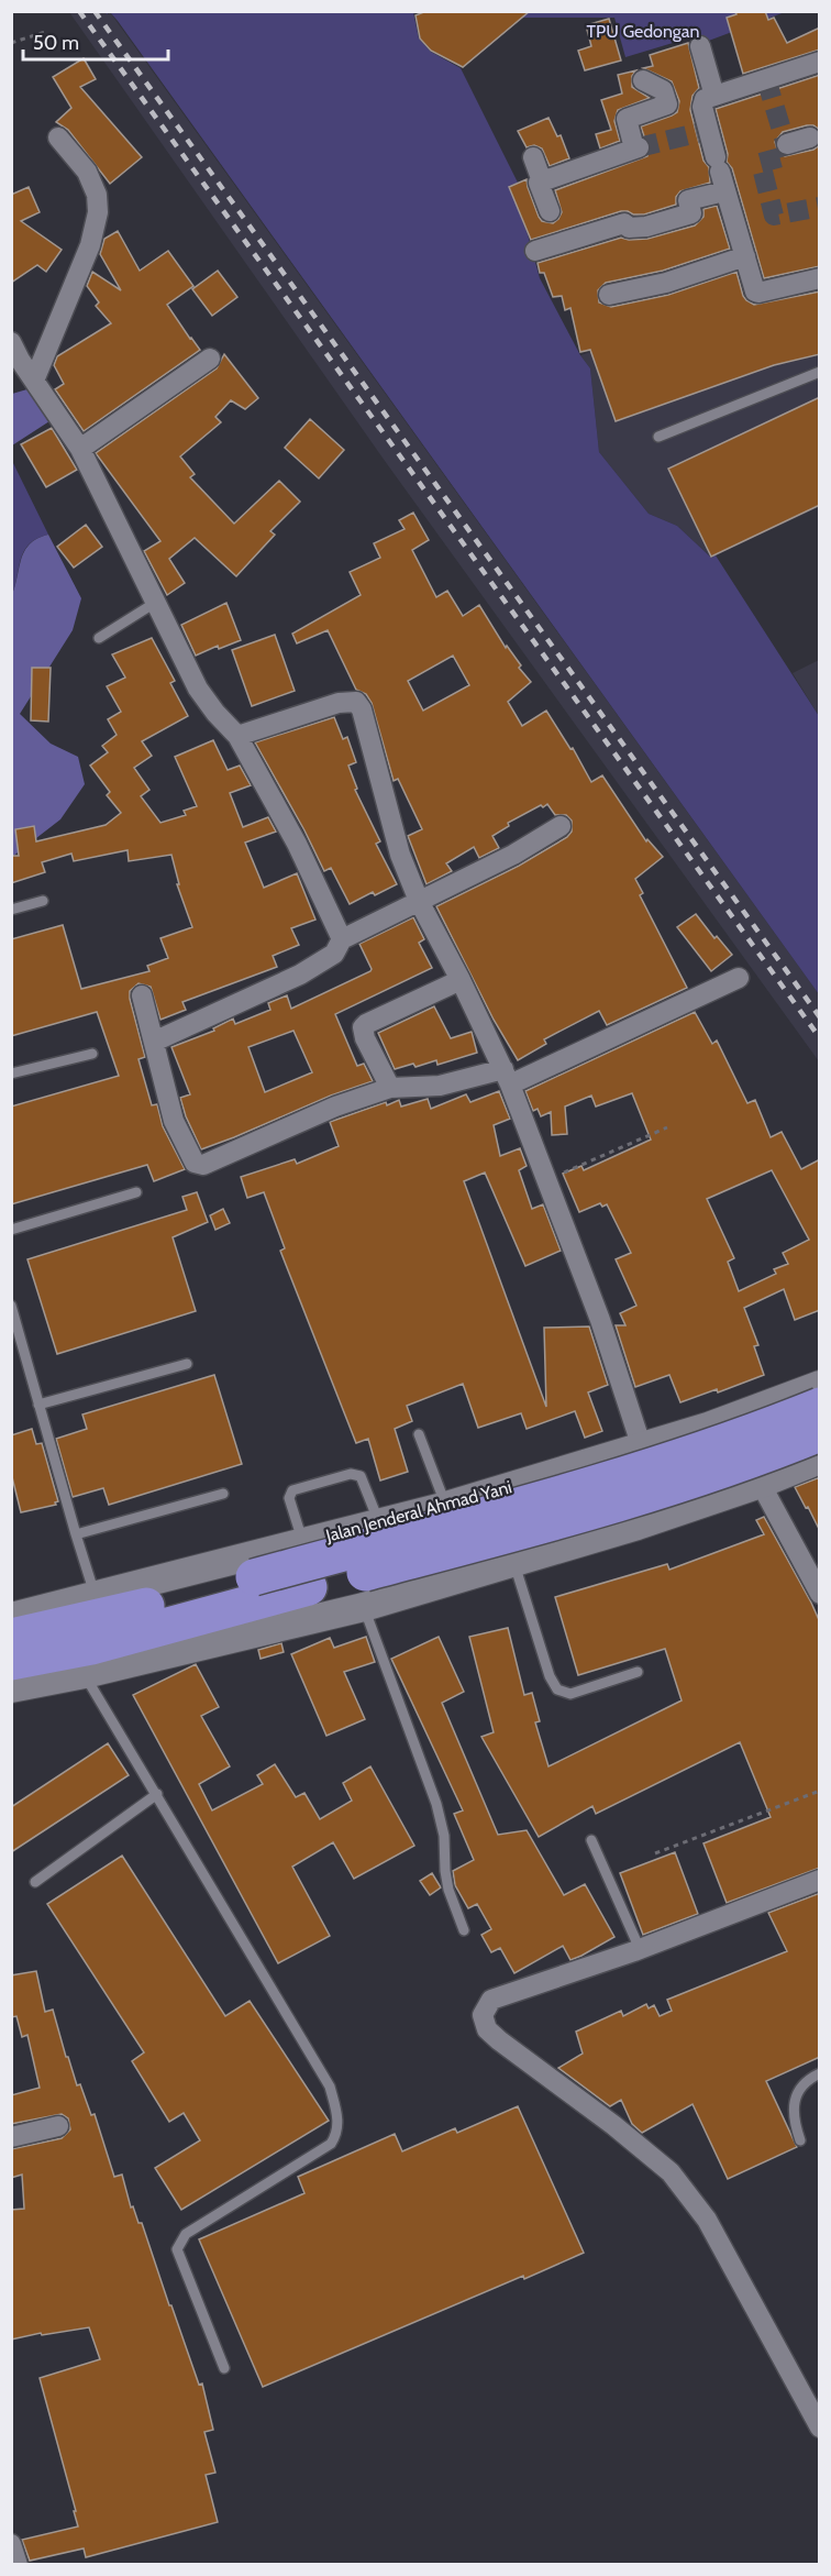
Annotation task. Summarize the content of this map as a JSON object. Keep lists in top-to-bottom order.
{
  "streets": {
    "highway": ["Jalan Jenderal Ahmad Yani"]
  },
  "parks": ["TPU Gedongan"],
  "scale_bar": "50 m"
}
